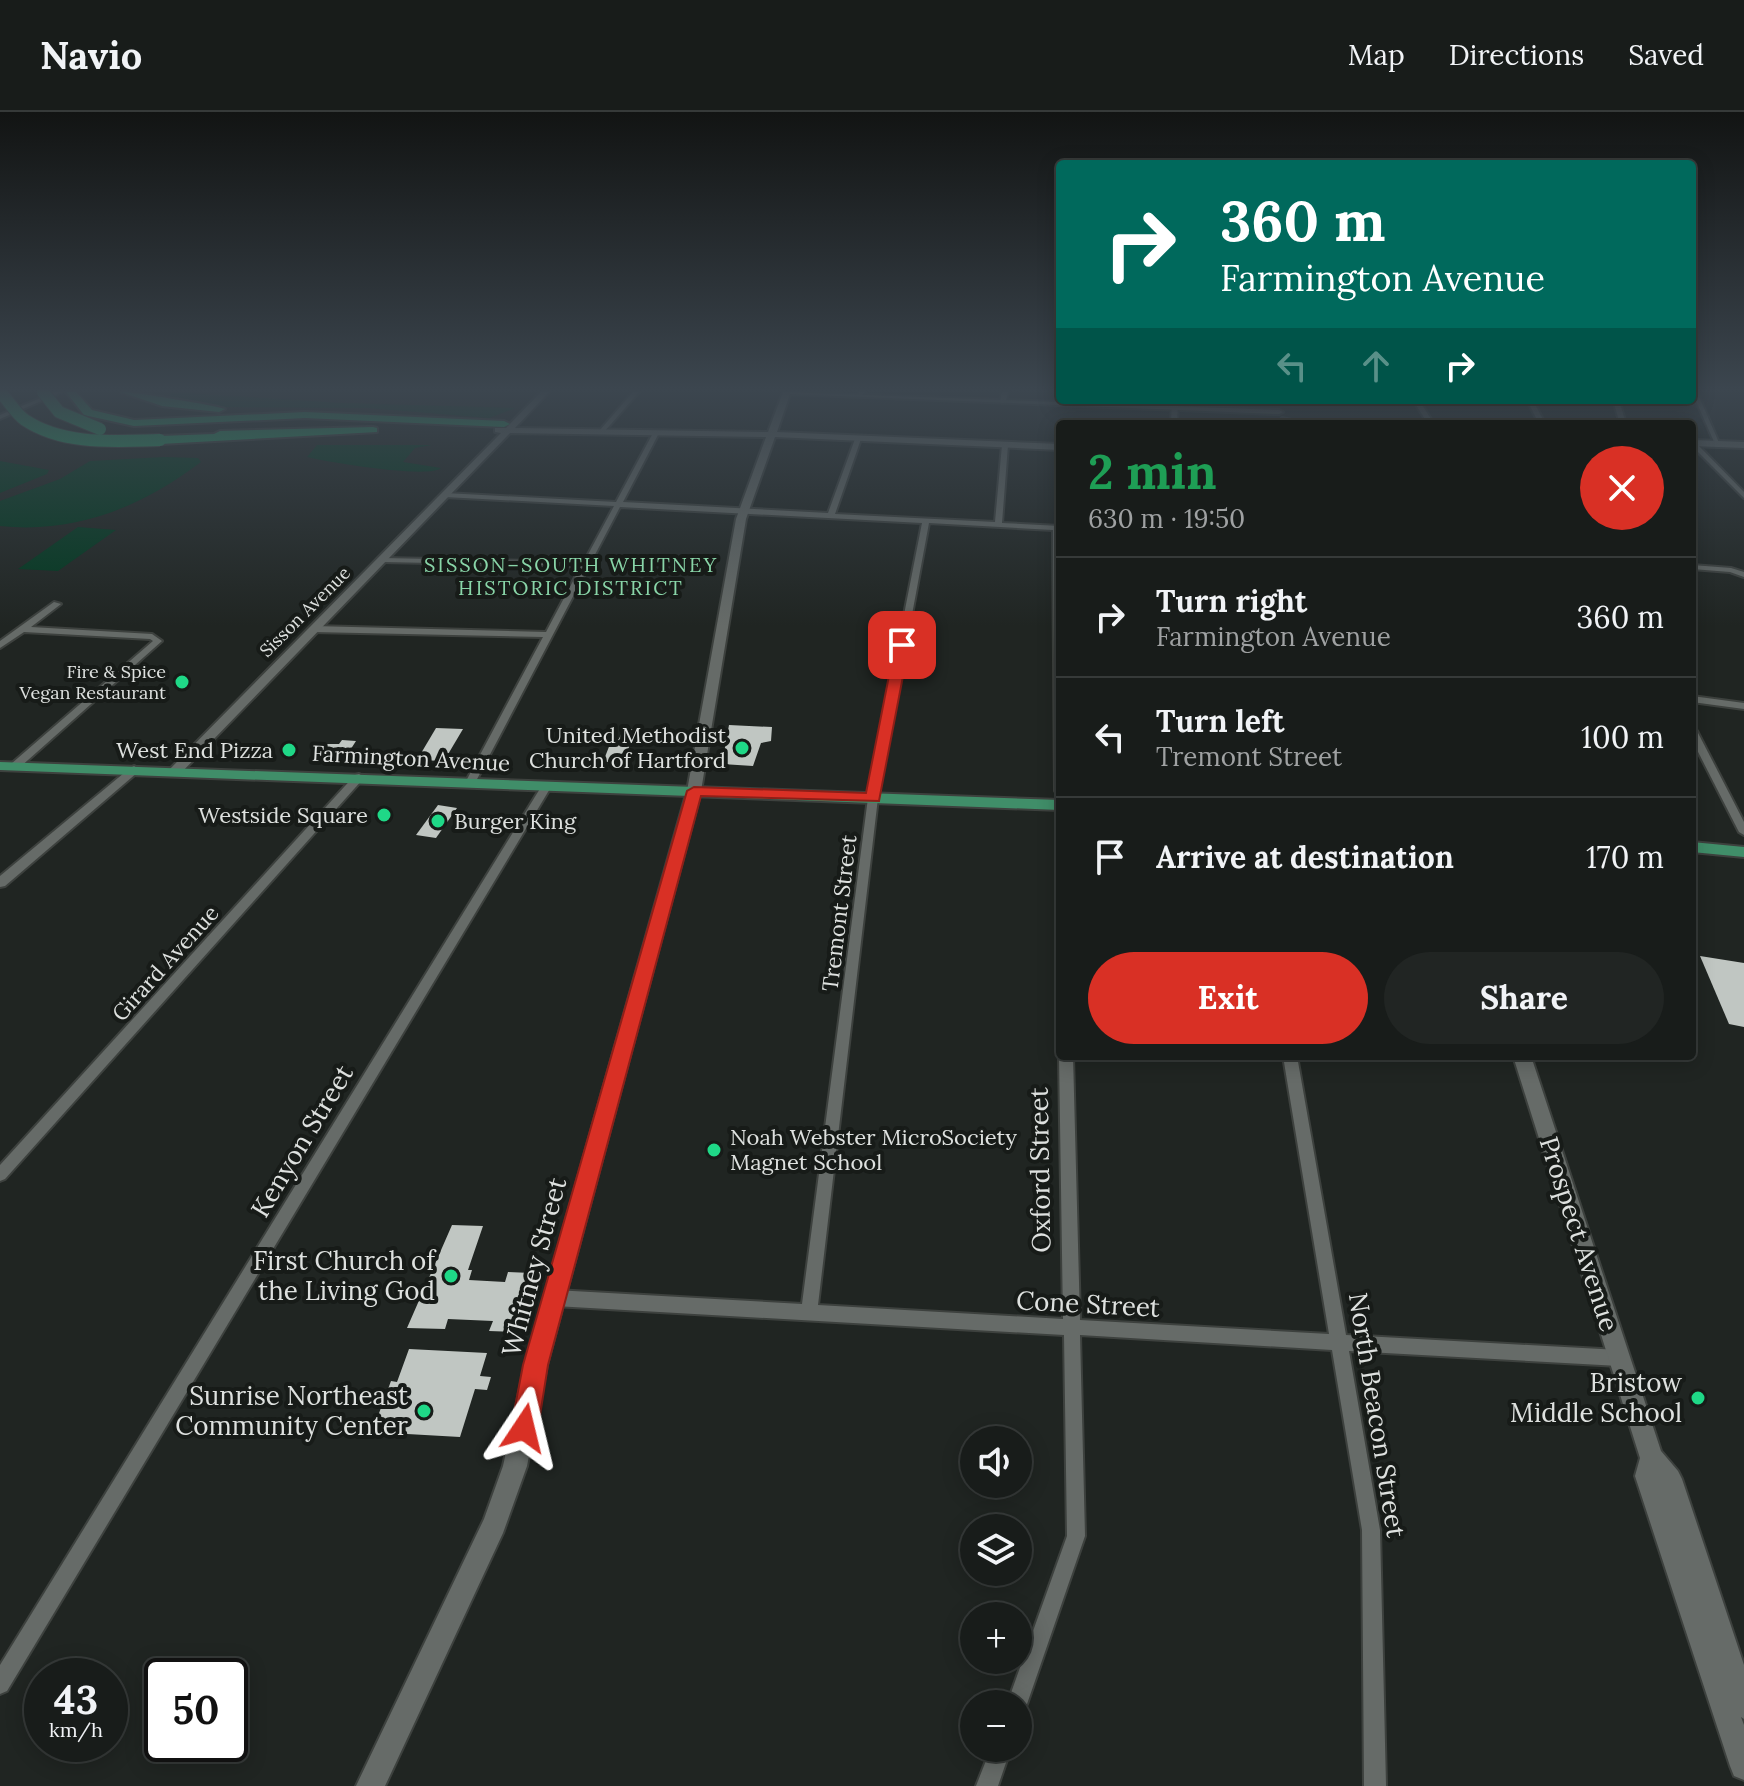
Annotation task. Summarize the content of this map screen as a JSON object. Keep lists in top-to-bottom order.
{
  "streets": {
    "main road": [
      "Sisson Avenue",
      "Farmington Avenue",
      "Prospect Avenue",
      "Whitney Street"
    ],
    "street": [
      "Tremont Street",
      "Girard Avenue",
      "Kenyon Street",
      "Oxford Street",
      "Cone Street",
      "North Beacon Street"
    ]
  },
  "crossings": [
    ["Sisson Avenue", "Farmington Avenue"],
    ["Farmington Avenue", "Tremont Street"],
    ["Farmington Avenue", "Girard Avenue"],
    ["Farmington Avenue", "Kenyon Street"],
    ["Farmington Avenue", "Whitney Street"],
    ["Tremont Street", "Cone Street"],
    ["Oxford Street", "Cone Street"],
    ["Prospect Avenue", "Cone Street"],
    ["Whitney Street", "Cone Street"],
    ["Cone Street", "North Beacon Street"]
  ],
  "districts": ["SISSON–SOUTH WHITNEY HISTORIC DISTRICT"],
  "places": [
    "Fire & Spice Vegan Restaurant",
    "United Methodist Church of Hartford",
    "West End Pizza",
    "Westside Square",
    "Burger King",
    "Noah Webster MicroSociety Magnet School",
    "First Church of the Living God",
    "Bristow Middle School",
    "Sunrise Northeast Community Center"
  ],
  "page": {
    "header": "Navio",
    "nav": ["Map", "Directions", "Saved"],
    "turn": ["360 m", "Farmington Avenue"],
    "heading": ["2 min", "630 m · 19:50"],
    "list": [
      {
        "name": "Turn right",
        "note": "Farmington Avenue",
        "value": "360 m"
      },
      {
        "name": "Turn left",
        "note": "Tremont Street",
        "value": "100 m"
      },
      {
        "name": "Arrive at destination",
        "value": "170 m"
      }
    ],
    "buttons": ["Exit", "Share"],
    "map_buttons": ["+", "−"],
    "speed": "43 km/h",
    "limit": "50"
  }
}
